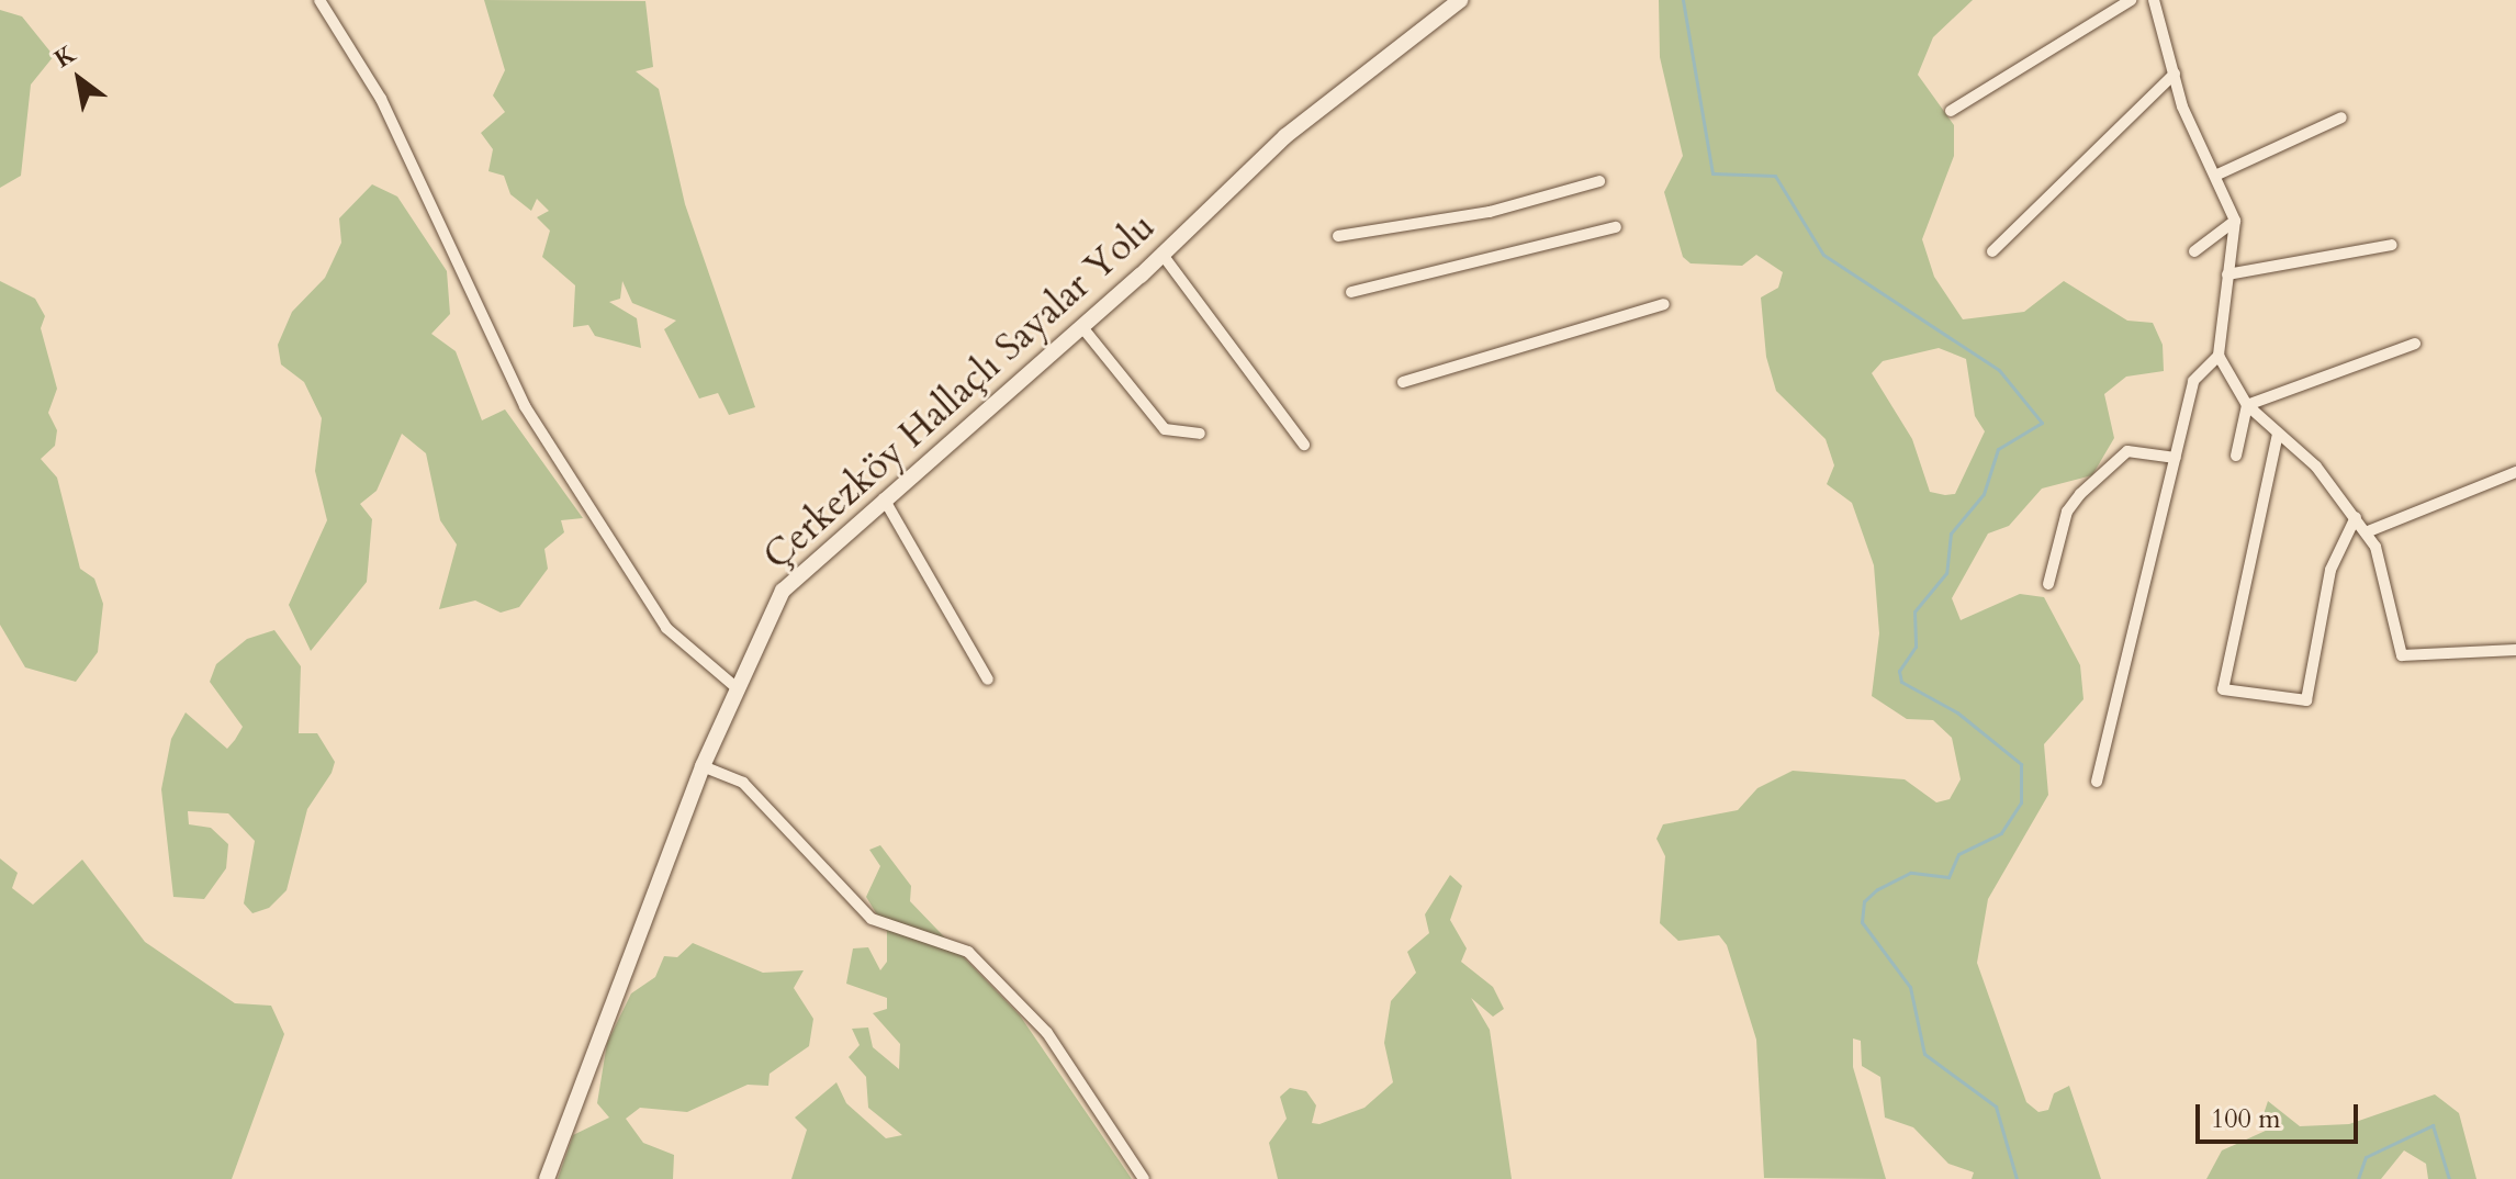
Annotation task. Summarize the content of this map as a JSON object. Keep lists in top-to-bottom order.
{
  "streets": {
    "main road": ["Çerkezköy Hallaçlı Sayalar Yolu"]
  },
  "scale_bar": "100 m",
  "north": "top left"
}
